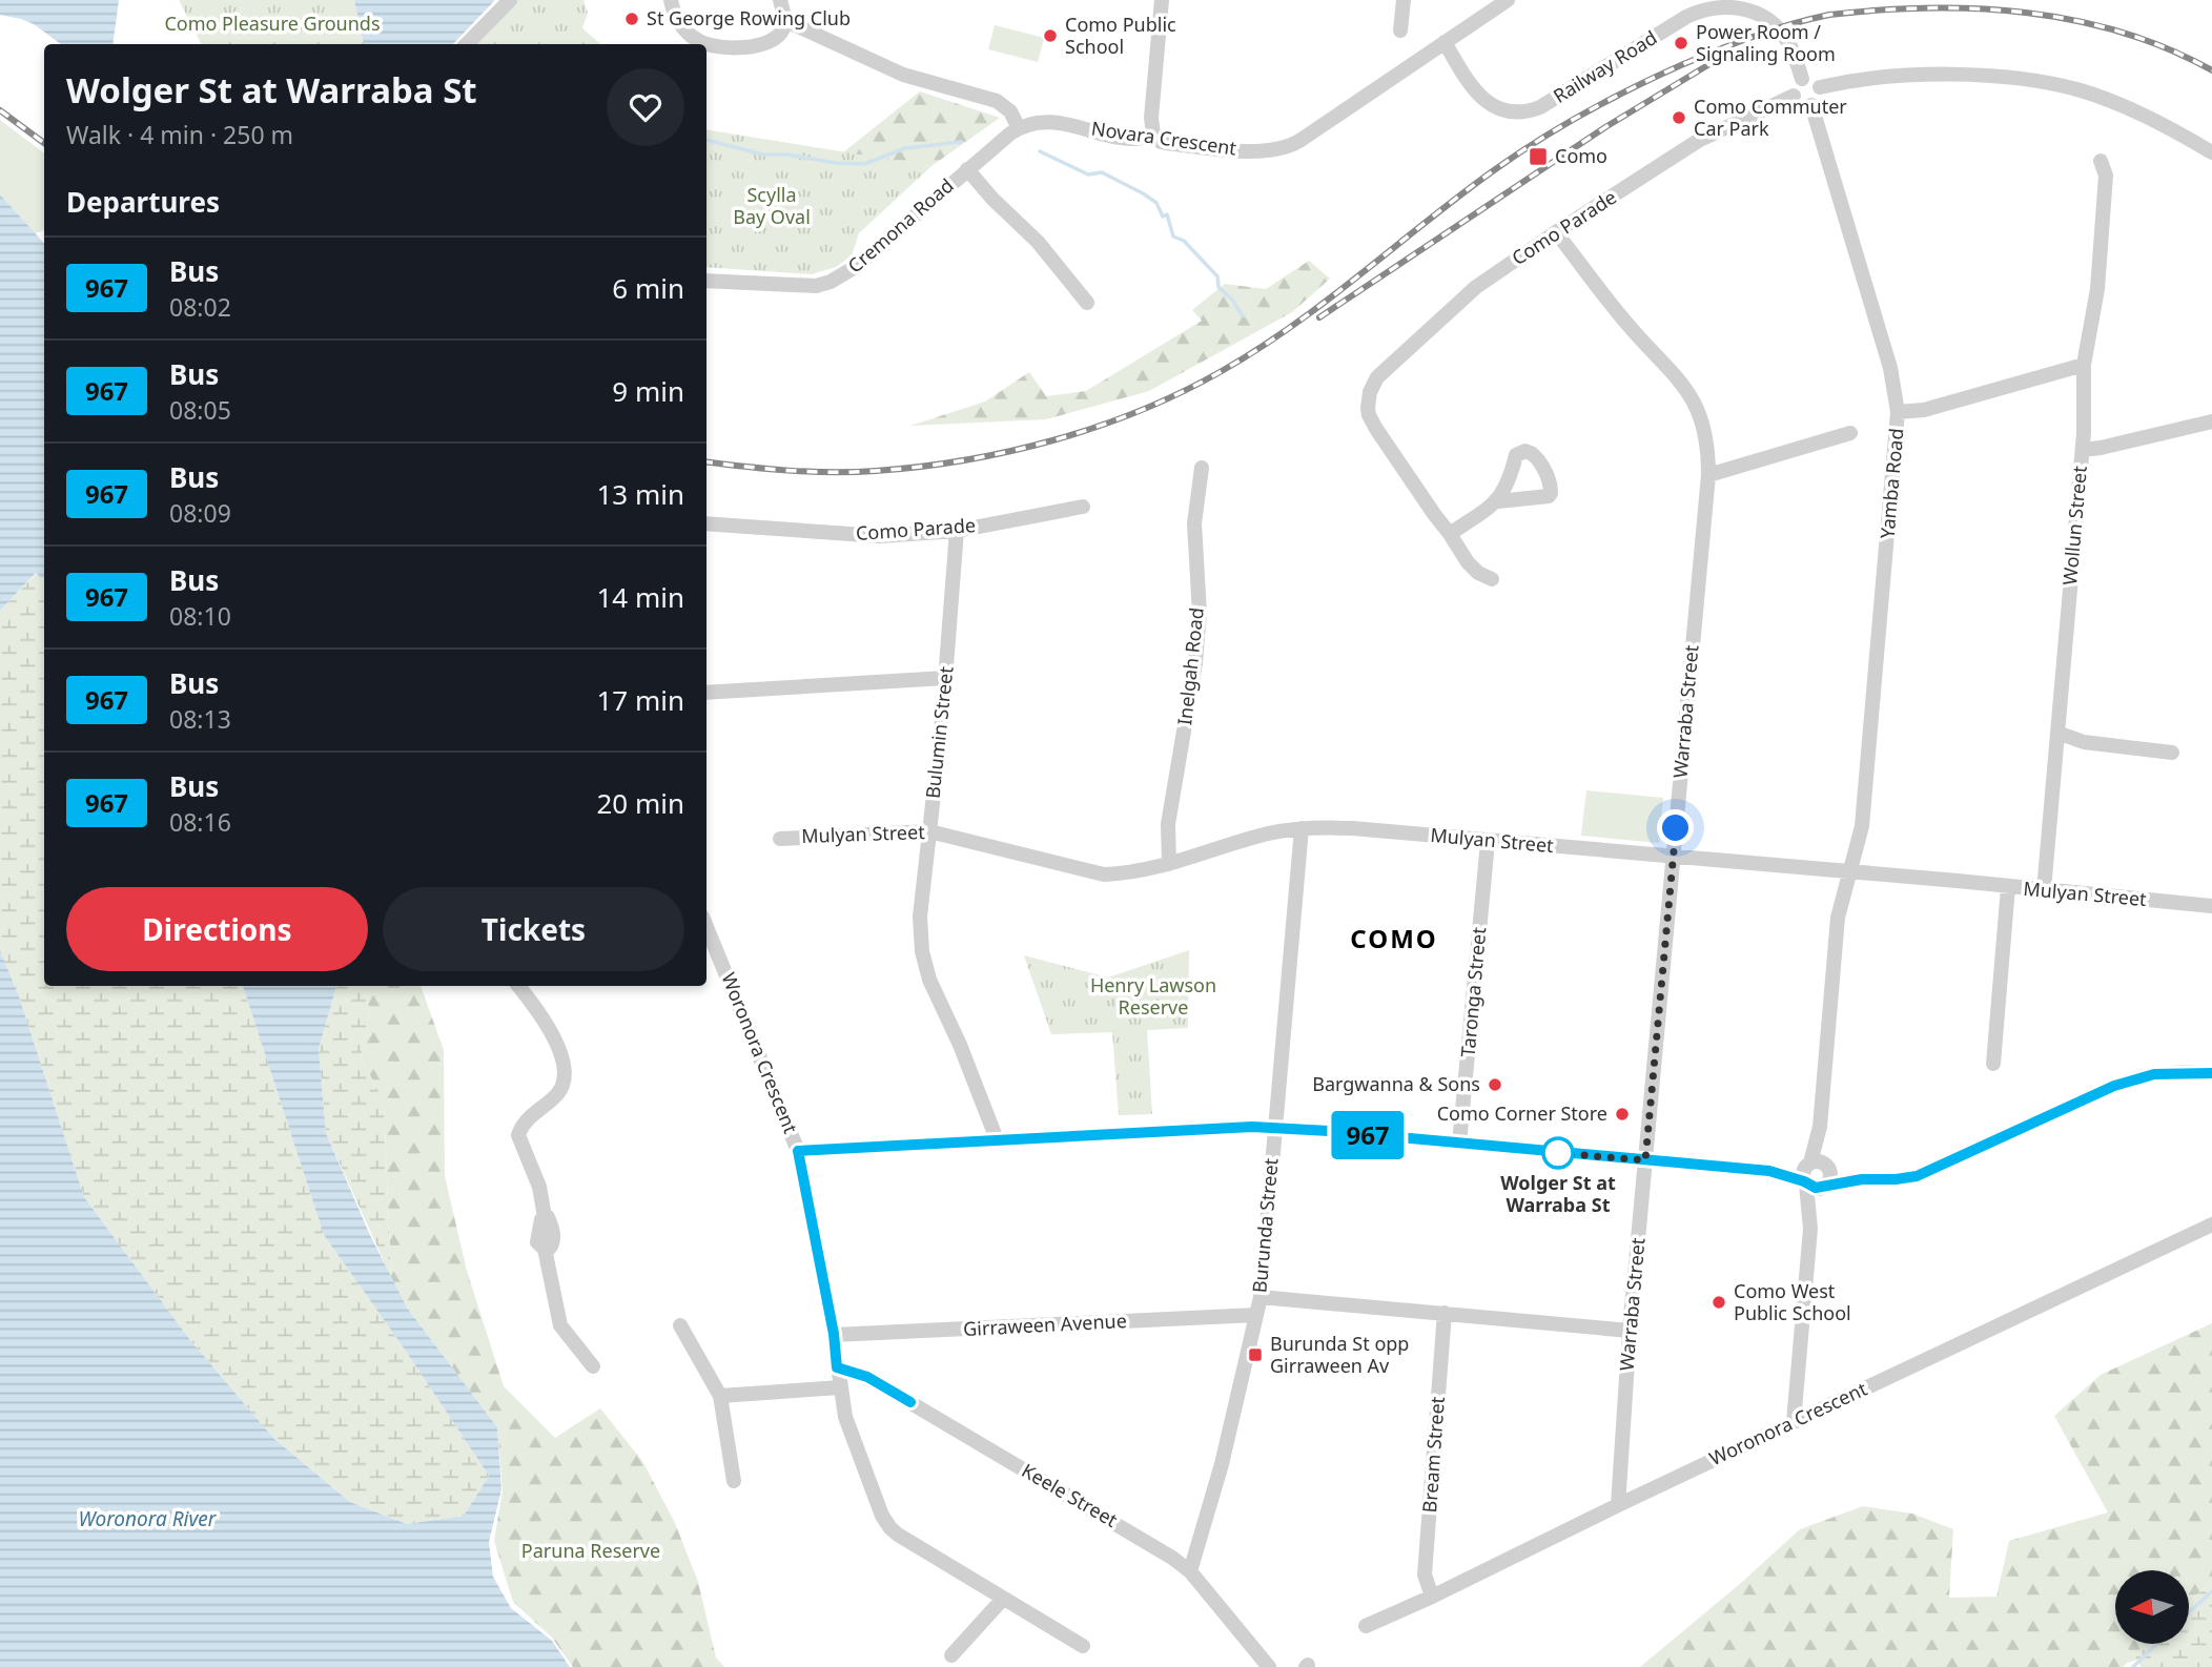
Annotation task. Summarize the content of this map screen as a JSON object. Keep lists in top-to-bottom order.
{
  "streets": {
    "street": [
      "Railway Road",
      "Novara Crescent",
      "Cremona Road",
      "Como Parade",
      "Yamba Road",
      "Wollun Street",
      "Inelgah Road",
      "Warraba Street",
      "Bulumin Street",
      "Mulyan Street",
      "Taronga Street",
      "Woronora Crescent",
      "Burunda Street",
      "Girraween Avenue",
      "Bream Street",
      "Keele Street"
    ]
  },
  "crossings": [
    ["Railway Road", "Novara Crescent"],
    ["Railway Road", "Como Parade"],
    ["Railway Road", "Yamba Road"],
    ["Como Parade", "Yamba Road"],
    ["Como Parade", "Warraba Street"],
    ["Como Parade", "Bulumin Street"],
    ["Yamba Road", "Mulyan Street"],
    ["Wollun Street", "Mulyan Street"],
    ["Inelgah Road", "Mulyan Street"],
    ["Warraba Street", "Mulyan Street"],
    ["Warraba Street", "Woronora Crescent"],
    ["Bulumin Street", "Mulyan Street"],
    ["Mulyan Street", "Taronga Street"],
    ["Mulyan Street", "Burunda Street"],
    ["Woronora Crescent", "Girraween Avenue"],
    ["Woronora Crescent", "Bream Street"],
    ["Woronora Crescent", "Keele Street"],
    ["Burunda Street", "Girraween Avenue"],
    ["Burunda Street", "Keele Street"]
  ],
  "districts": ["COMO"],
  "water": ["Woronora River"],
  "parks": [
    "Como Pleasure Grounds",
    "Scylla Bay Oval",
    "Henry Lawson Reserve",
    "Paruna Reserve"
  ],
  "places": {
    "other": [
      "St George Rowing Club",
      "Como Public School",
      "Power Room / Signaling Room",
      "Como Commuter Car Park",
      "Bargwanna & Sons",
      "Como Corner Store",
      "Wolger St at Warraba St",
      "Como West Public School"
    ],
    "transit": ["Como", "Burunda St opp Girraween Av"]
  },
  "lines": ["bus line 967"],
  "north": "left",
  "page": {
    "on_map": "967",
    "heading": [
      ["Wolger St at Warraba St", "Walk · 4 min · 250 m"],
      "Departures"
    ],
    "list": [
      {
        "mark": "967",
        "name": "Bus",
        "note": "08:02",
        "value": "6 min"
      },
      {
        "mark": "967",
        "name": "Bus",
        "note": "08:05",
        "value": "9 min"
      },
      {
        "mark": "967",
        "name": "Bus",
        "note": "08:09",
        "value": "13 min"
      },
      {
        "mark": "967",
        "name": "Bus",
        "note": "08:10",
        "value": "14 min"
      },
      {
        "mark": "967",
        "name": "Bus",
        "note": "08:13",
        "value": "17 min"
      },
      {
        "mark": "967",
        "name": "Bus",
        "note": "08:16",
        "value": "20 min"
      }
    ],
    "buttons": ["Directions", "Tickets"]
  }
}
